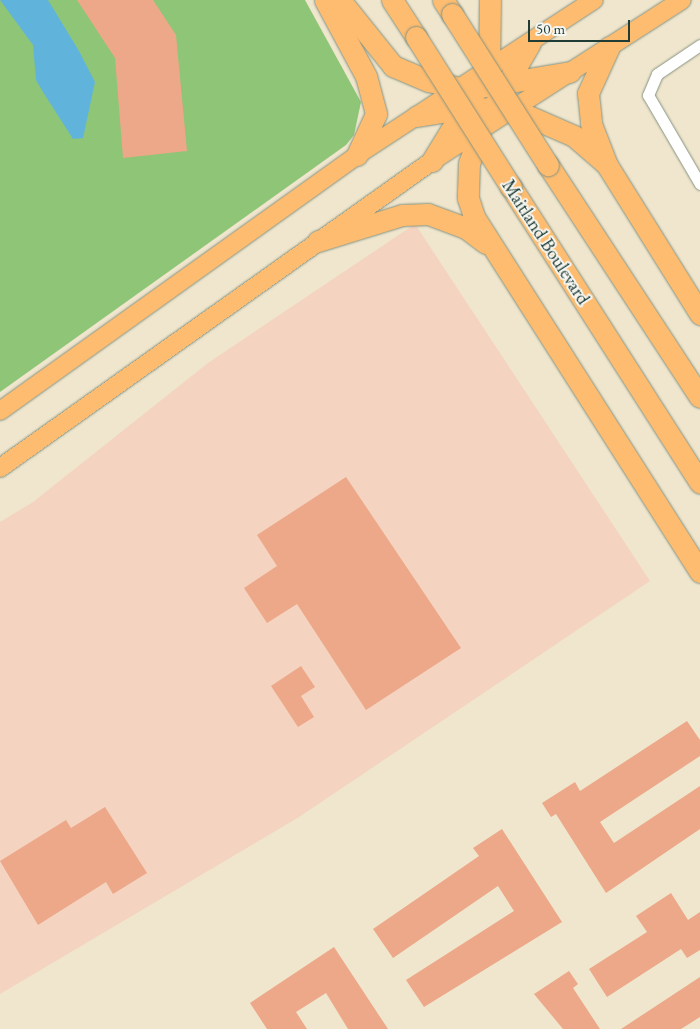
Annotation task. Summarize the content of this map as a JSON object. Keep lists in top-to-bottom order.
{
  "streets": {
    "highway": ["Maitland Boulevard"]
  },
  "scale_bar": "50 m"
}
